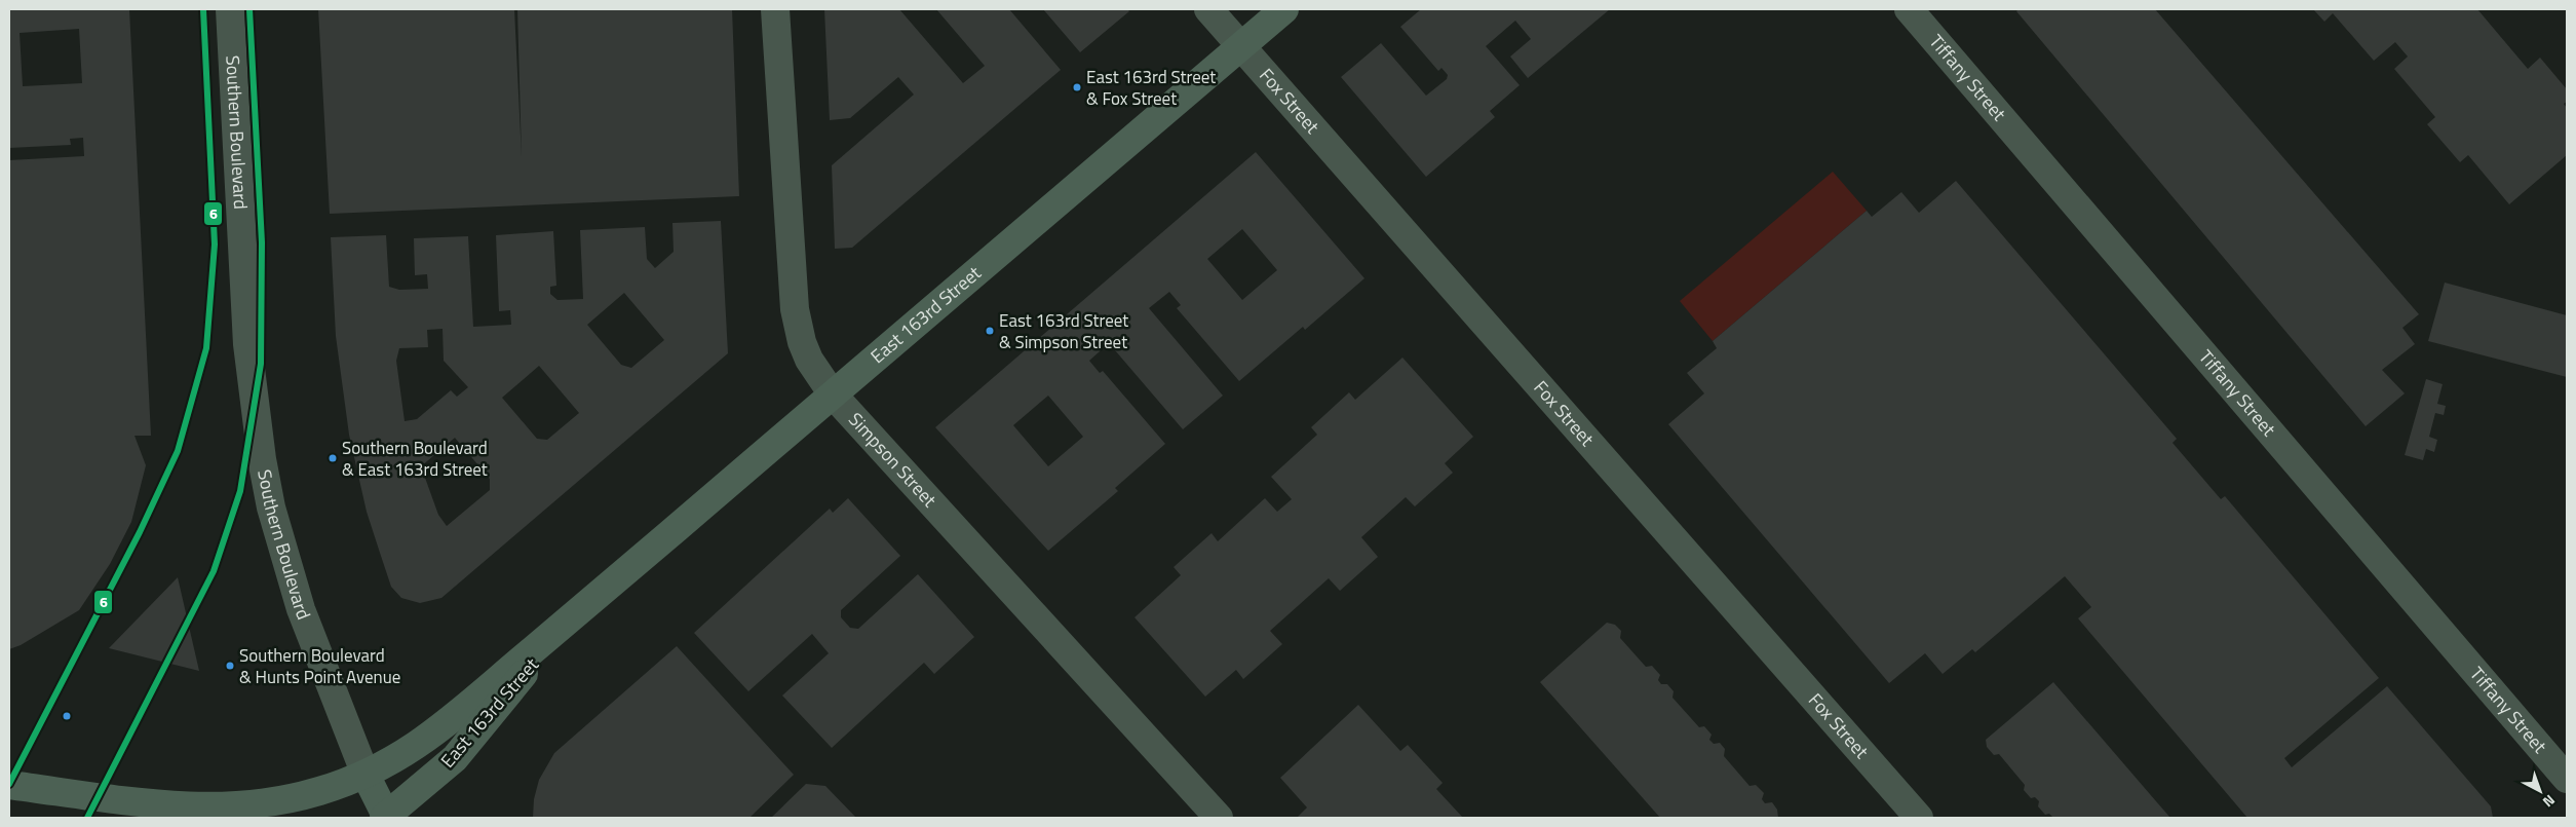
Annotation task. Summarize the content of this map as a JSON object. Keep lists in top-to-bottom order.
{
  "streets": {
    "main road": ["Southern Boulevard", "East 163rd Street"],
    "street": ["Tiffany Street", "Fox Street", "Simpson Street"]
  },
  "crossings": [
    ["Fox Street", "East 163rd Street"],
    ["Southern Boulevard", "East 163rd Street"],
    ["East 163rd Street", "Simpson Street"]
  ],
  "places": [
    "East 163rd Street & Fox Street",
    "East 163rd Street & Simpson Street",
    "Southern Boulevard & East 163rd Street",
    "Southern Boulevard & Hunts Point Avenue"
  ],
  "lines": ["transit line 6"],
  "north": "bottom right"
}
